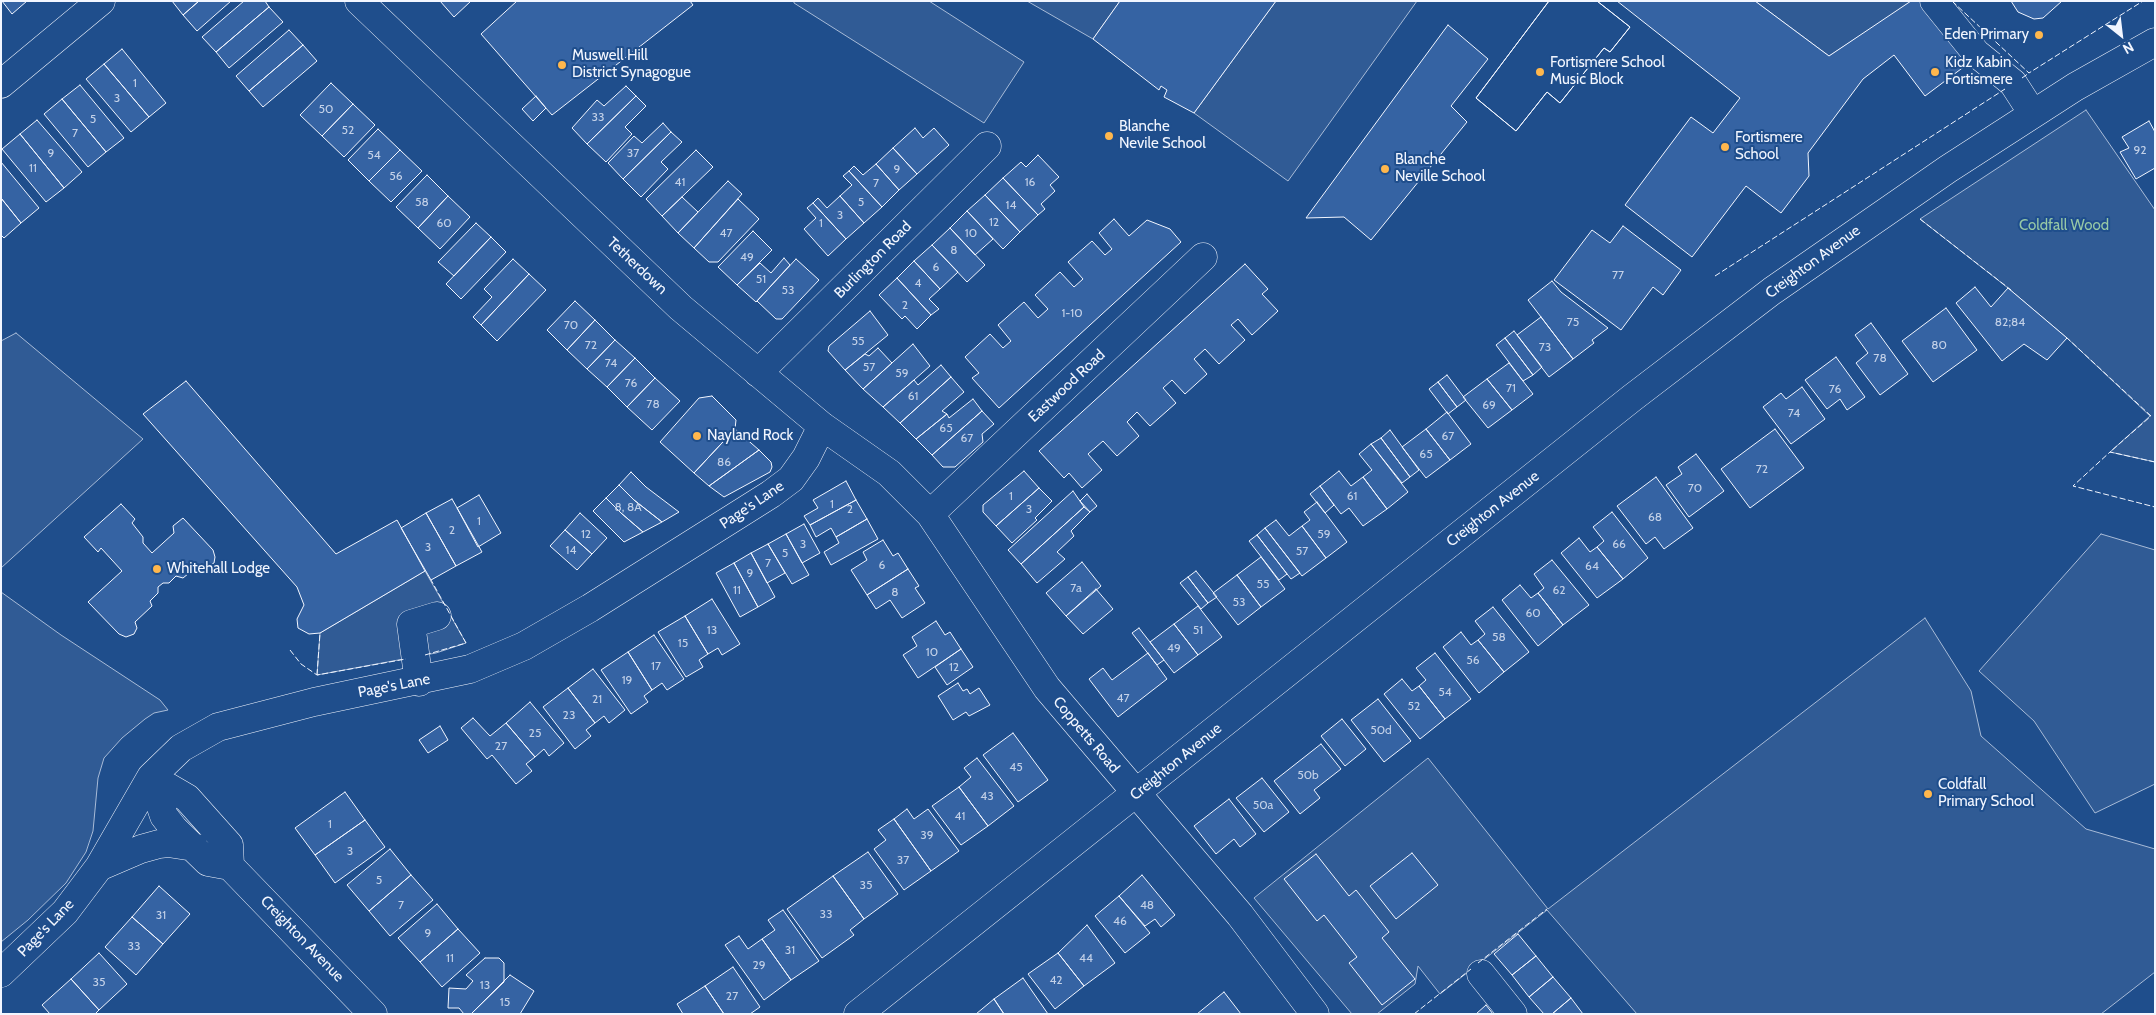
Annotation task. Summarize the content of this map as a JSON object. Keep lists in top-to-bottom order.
{
  "streets": {
    "street": [
      "Burlington Road",
      "Creighton Avenue",
      "Tetherdown",
      "Eastwood Road",
      "Page's Lane",
      "Coppetts Road"
    ]
  },
  "crossings": [
    ["Burlington Road", "Tetherdown"],
    ["Creighton Avenue", "Coppetts Road"],
    ["Tetherdown", "Eastwood Road"],
    ["Tetherdown", "Page's Lane"],
    ["Tetherdown", "Coppetts Road"],
    ["Eastwood Road", "Coppetts Road"]
  ],
  "parks": ["Coldfall Wood"],
  "places": [
    "Eden Primary",
    "Muswell Hill District Synagogue",
    "Fortismere School Music Block",
    "Kidz Kabin Fortismere",
    "Blanche Nevile School",
    "Fortismere School",
    "Blanche Neville School",
    "Nayland Rock",
    "Whitehall Lodge",
    "Coldfall Primary School"
  ],
  "house_numbers": [
    "1",
    "3",
    "50",
    "33",
    "5",
    "52",
    "7",
    "92",
    "9",
    "37",
    "54",
    "11",
    "9",
    "56",
    "41",
    "16",
    "7",
    "58",
    "5",
    "14",
    "3",
    "12",
    "60",
    "1",
    "47",
    "10",
    "8",
    "49",
    "6",
    "77",
    "51",
    "4",
    "53",
    "2",
    "1-10",
    "75",
    "82;84",
    "70",
    "55",
    "72",
    "80",
    "73",
    "78",
    "74",
    "57",
    "59",
    "76",
    "71",
    "76",
    "61",
    "78",
    "69",
    "74",
    "65",
    "67",
    "67",
    "65",
    "86",
    "72",
    "70",
    "1",
    "61",
    "1",
    "8, 8A",
    "2",
    "3",
    "68",
    "1",
    "2",
    "12",
    "59",
    "3",
    "66",
    "3",
    "14",
    "57",
    "5",
    "7",
    "6",
    "64",
    "9",
    "55",
    "7a",
    "11",
    "62",
    "8",
    "53",
    "60",
    "13",
    "51",
    "58",
    "15",
    "49",
    "10",
    "56",
    "17",
    "12",
    "19",
    "54",
    "47",
    "21",
    "52",
    "23",
    "50d",
    "25",
    "27",
    "45",
    "50b",
    "43",
    "50a",
    "41",
    "1",
    "39",
    "3",
    "37",
    "5",
    "35",
    "7",
    "48",
    "33",
    "31",
    "46",
    "9",
    "33",
    "31",
    "11",
    "44",
    "29",
    "42",
    "35",
    "13",
    "27",
    "15"
  ],
  "north": "bottom right"
}
